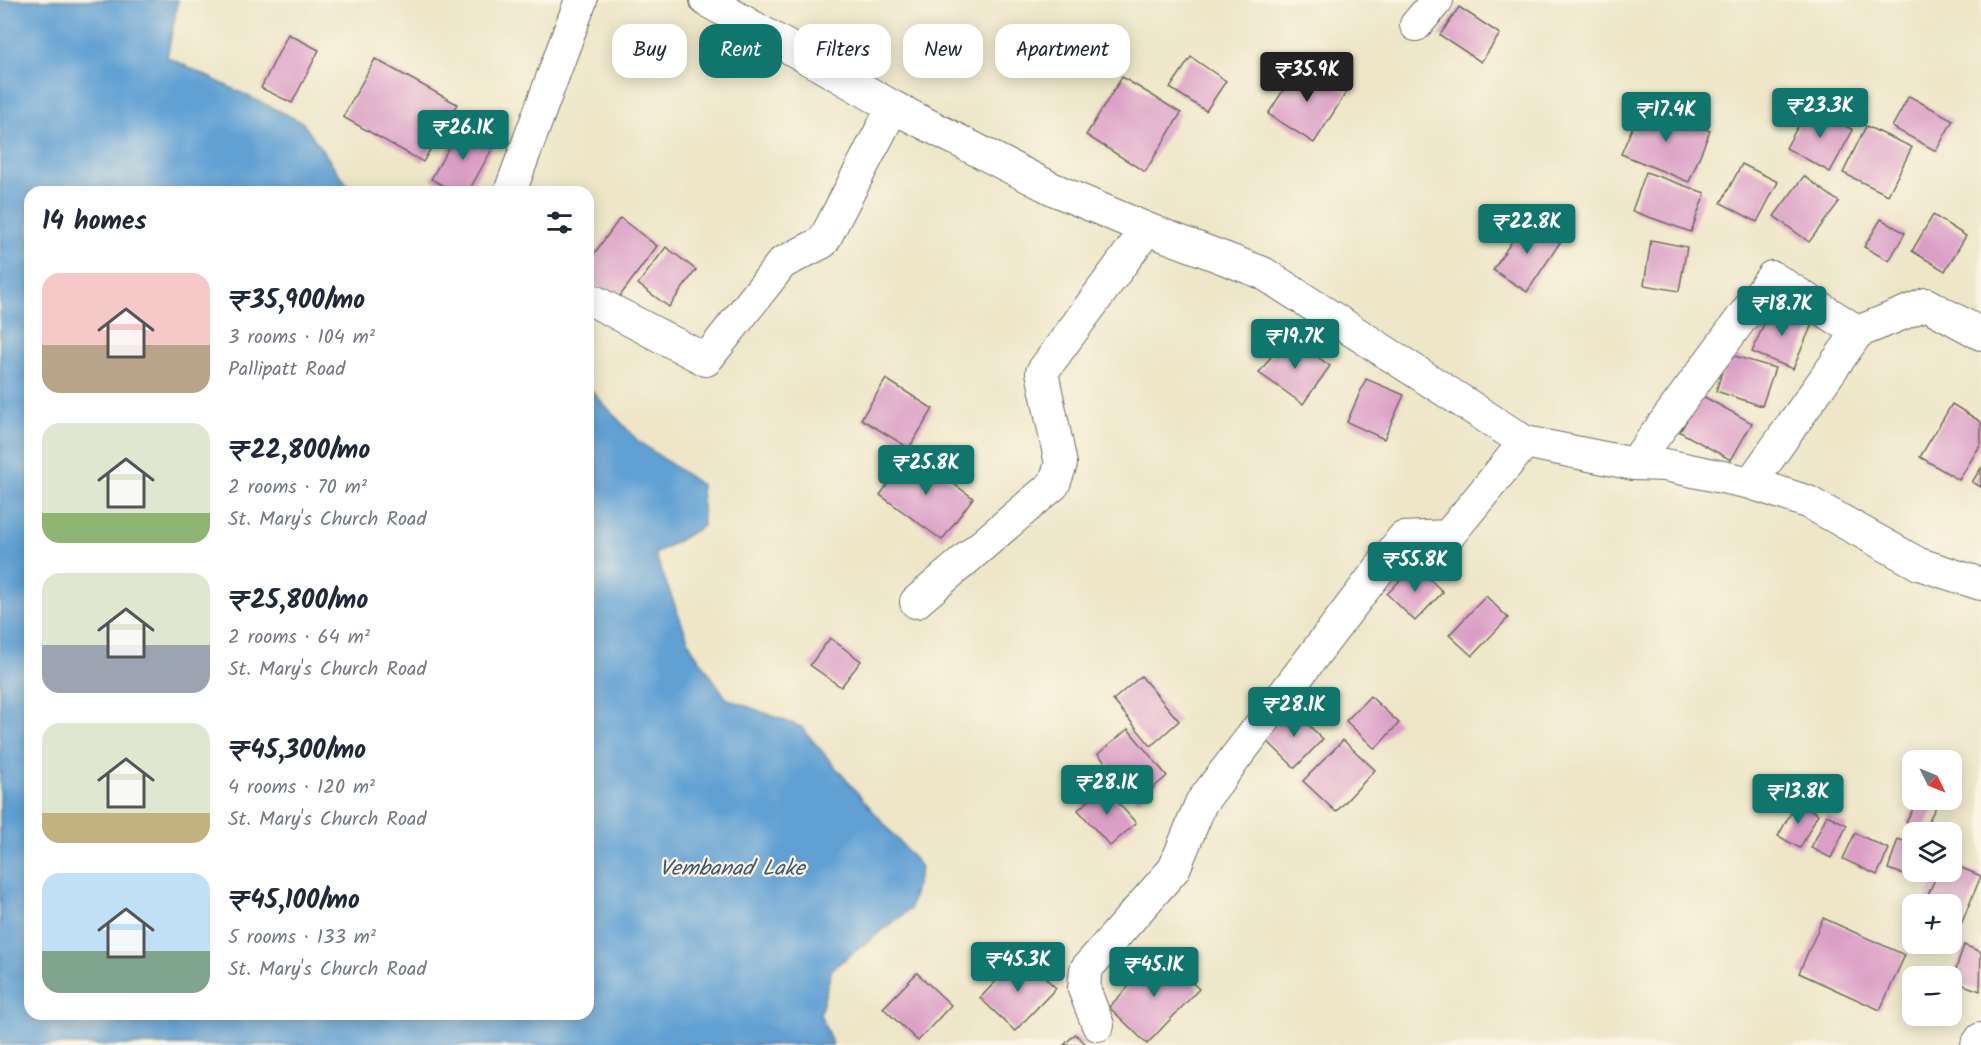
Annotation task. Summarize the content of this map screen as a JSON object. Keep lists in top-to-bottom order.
{
  "water": ["Vembanad Lake"],
  "north": "bottom right",
  "page": {
    "chip": [
      "Buy",
      "Rent",
      "Filters",
      "New",
      "Apartment"
    ],
    "price": [
      "₹35.9K",
      "₹23.3K",
      "₹17.4K",
      "₹26.1K",
      "₹22.8K",
      "₹18.7K",
      "₹19.7K",
      "₹25.8K",
      "₹55.8K",
      "₹28.1K",
      "₹28.1K",
      "₹13.8K",
      "₹45.3K",
      "₹45.1K"
    ],
    "heading": "14 homes",
    "list": [
      {
        "name": "₹35,900/mo",
        "note": "3 rooms · 104 m² · Pallipatt Road"
      },
      {
        "name": "₹22,800/mo",
        "note": "2 rooms · 70 m² · St. Mary's Church Road"
      },
      {
        "name": "₹25,800/mo",
        "note": "2 rooms · 64 m² · St. Mary's Church Road"
      },
      {
        "name": "₹45,300/mo",
        "note": "4 rooms · 120 m² · St. Mary's Church Road"
      },
      {
        "name": "₹45,100/mo",
        "note": "5 rooms · 133 m² · St. Mary's Church Road"
      }
    ],
    "map_buttons": ["+", "−"]
  }
}
